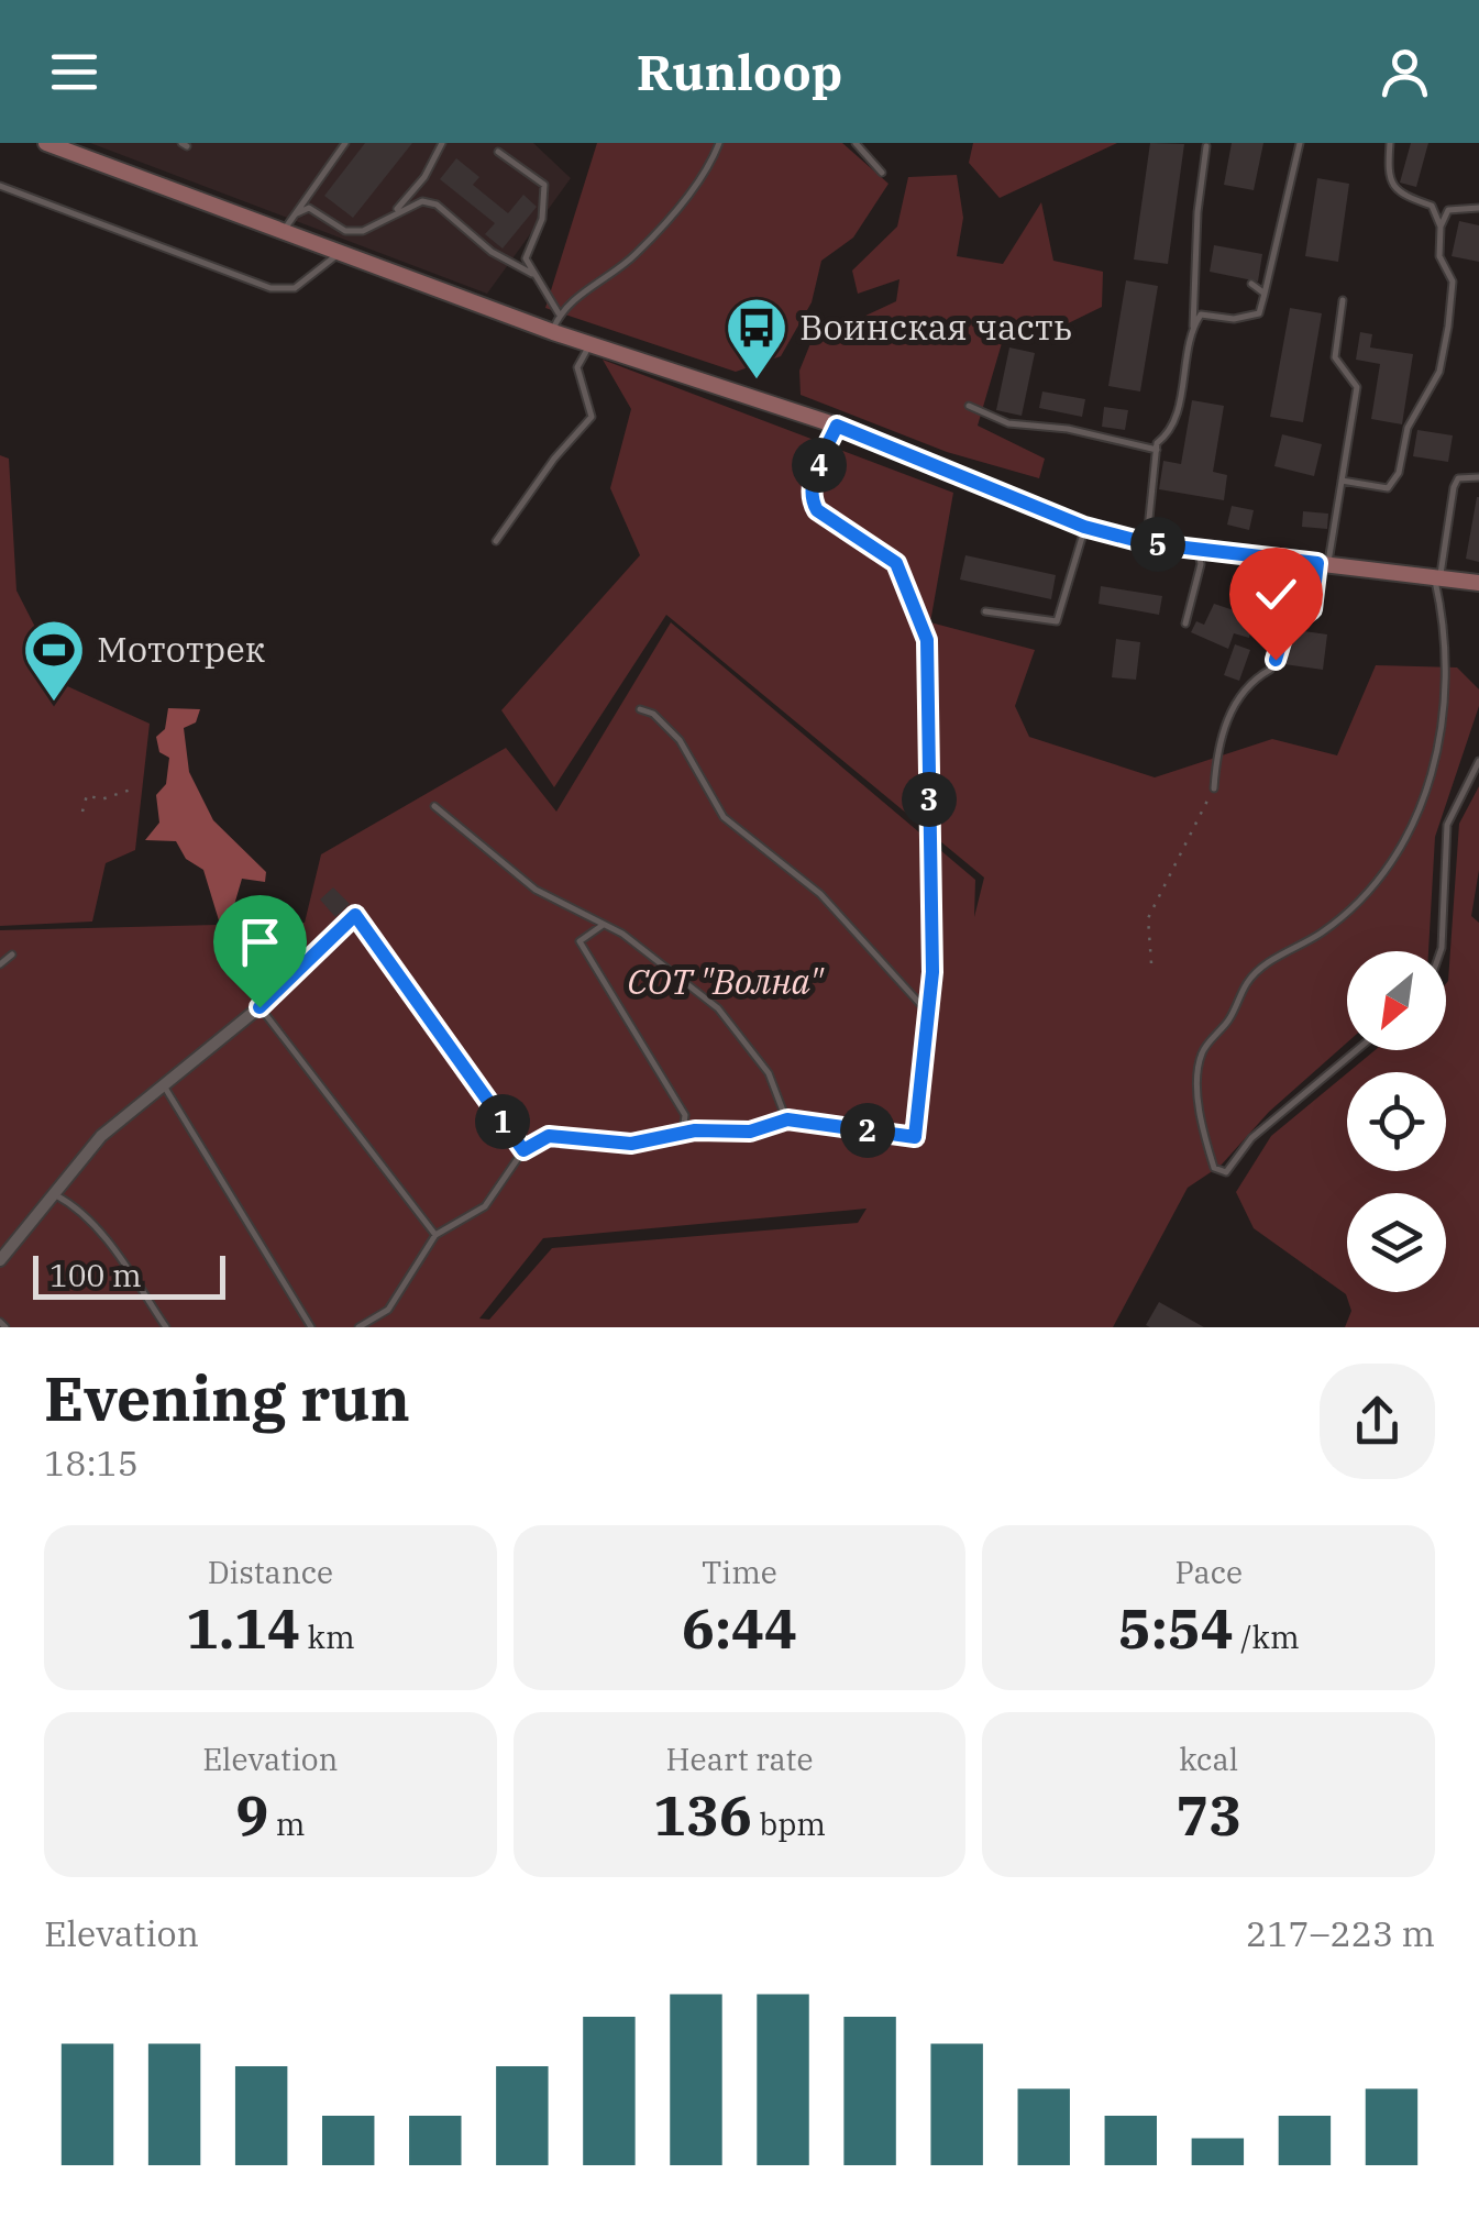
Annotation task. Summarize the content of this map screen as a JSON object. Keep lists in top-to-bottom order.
{
  "parks": ["СОТ \"Волна\""],
  "places": {
    "bus stop": ["Воинская часть"],
    "sports": ["Мототрек"]
  },
  "scale_bar": "100 m",
  "north": "bottom left",
  "page": {
    "header": "Runloop",
    "pins": [
      "4",
      "5",
      "3",
      "1",
      "2"
    ],
    "scale": "100 m",
    "heading": ["Evening run", "18:15"],
    "stats": [
      ["Distance", "1.14 km"],
      ["Time", "6:44"],
      ["Pace", "5:54 /km"],
      ["Elevation", "9 m"],
      ["Heart rate", "136 bpm"],
      ["kcal", "73"]
    ],
    "chart": ["Elevation", "217–223 m"]
  }
}
